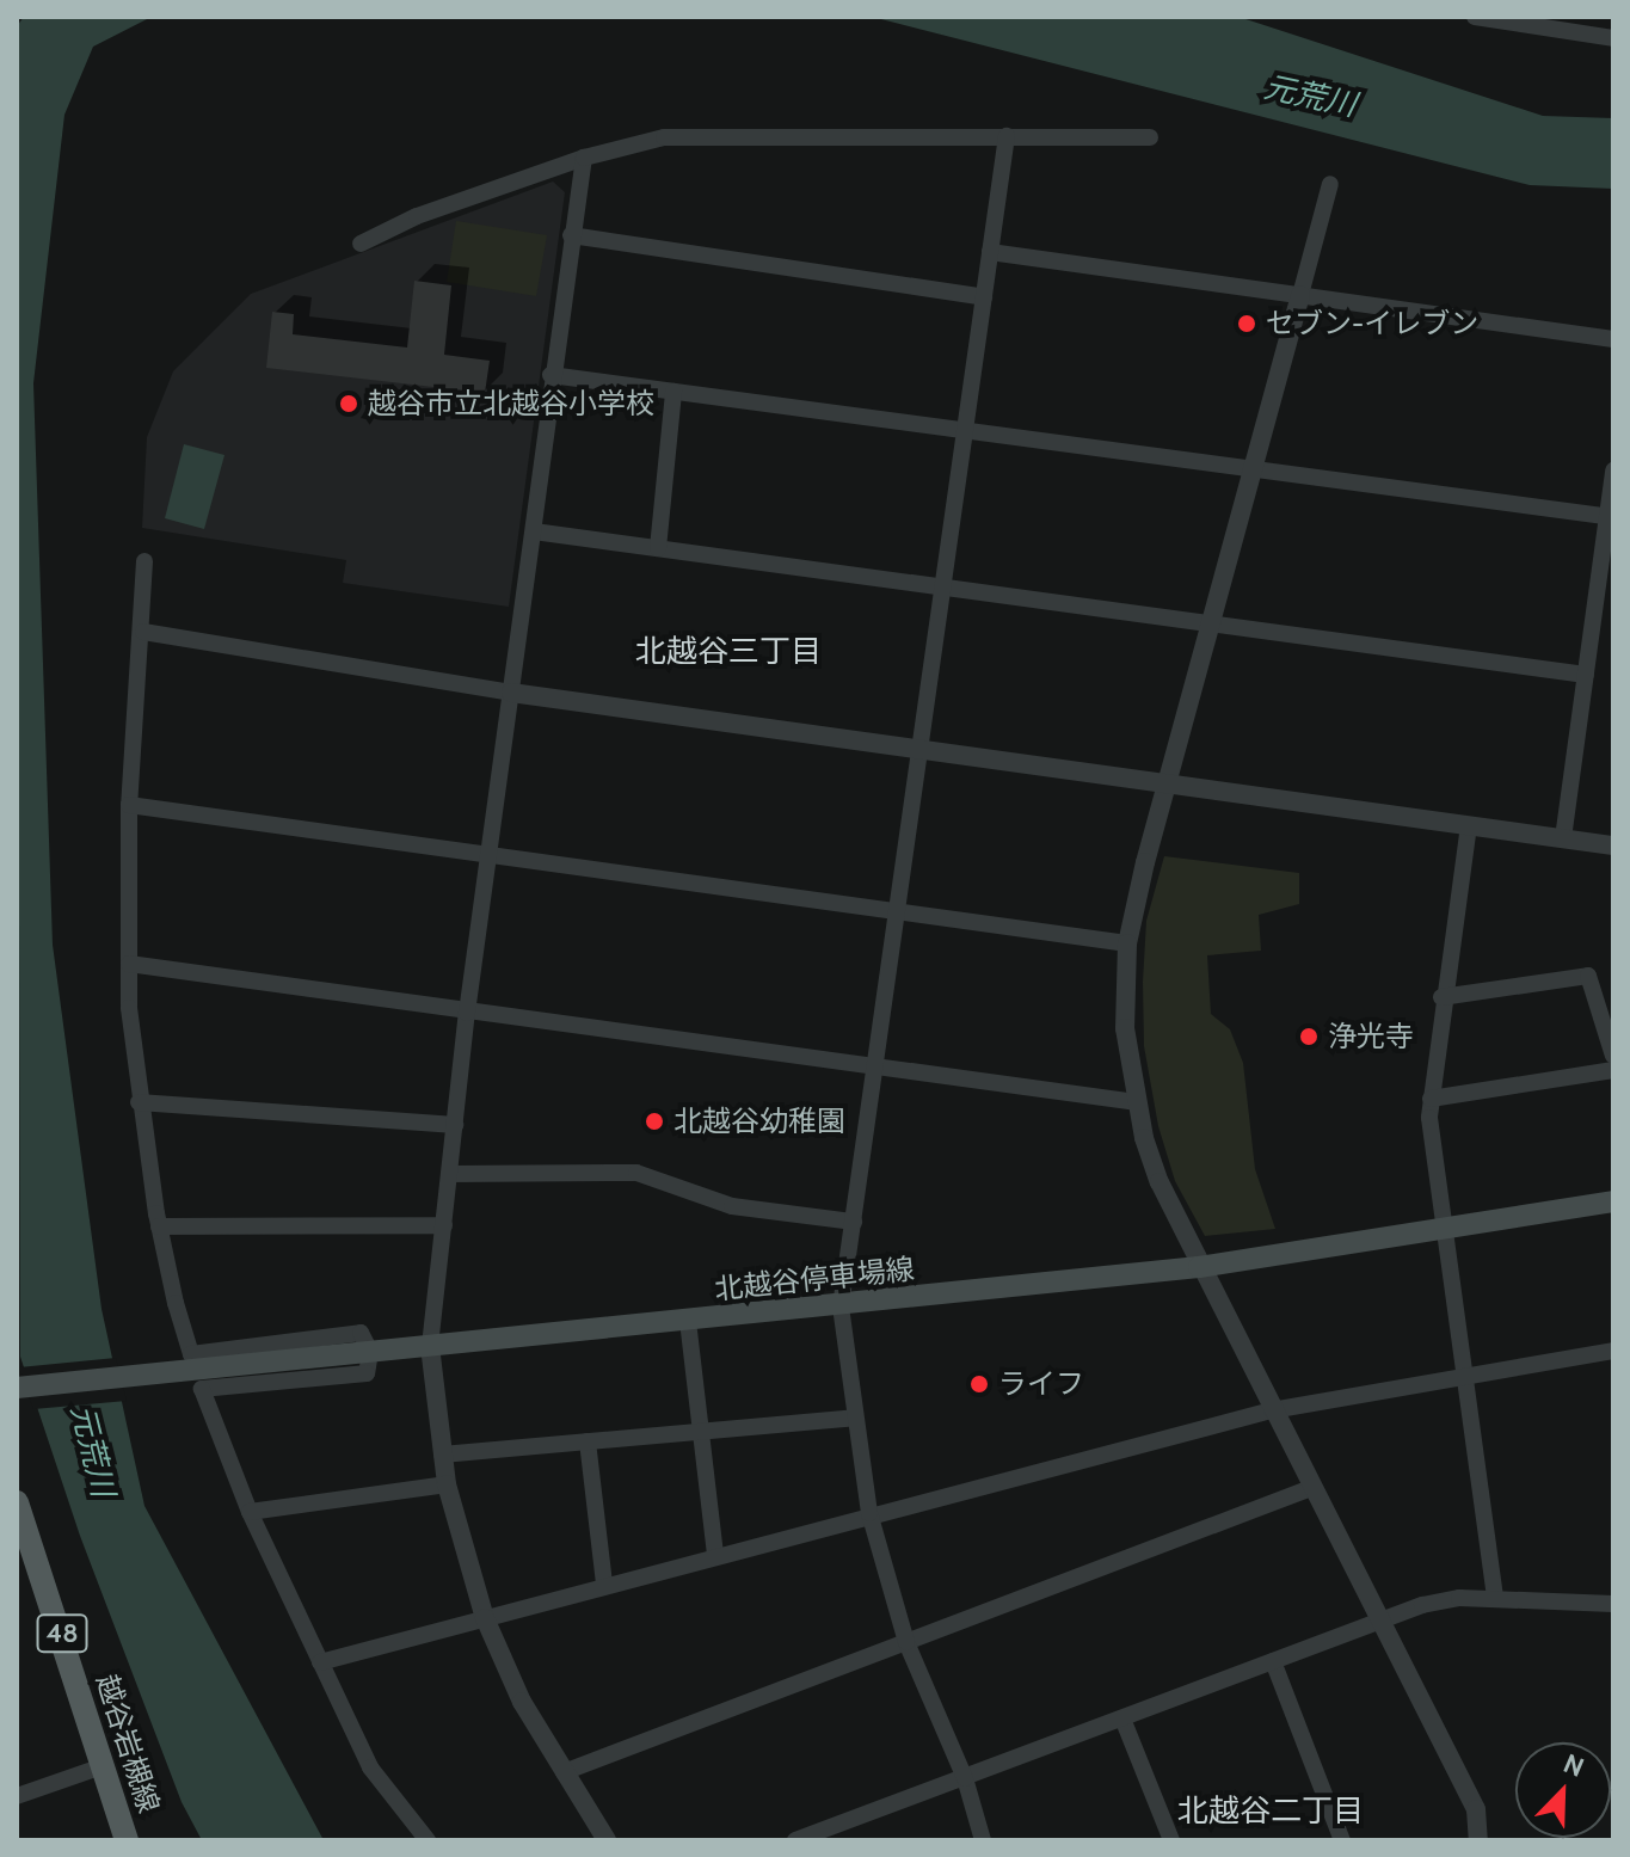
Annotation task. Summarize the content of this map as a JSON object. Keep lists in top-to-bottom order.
{
  "streets": {
    "main road": ["北越谷停車場線", "48", "越谷岩槻線"]
  },
  "districts": ["北越谷三丁目", "北越谷二丁目"],
  "water": ["元荒川"],
  "places": [
    "セブン-イレブン",
    "越谷市立北越谷小学校",
    "浄光寺",
    "北越谷幼稚園",
    "ライフ"
  ],
  "north": "top right"
}
